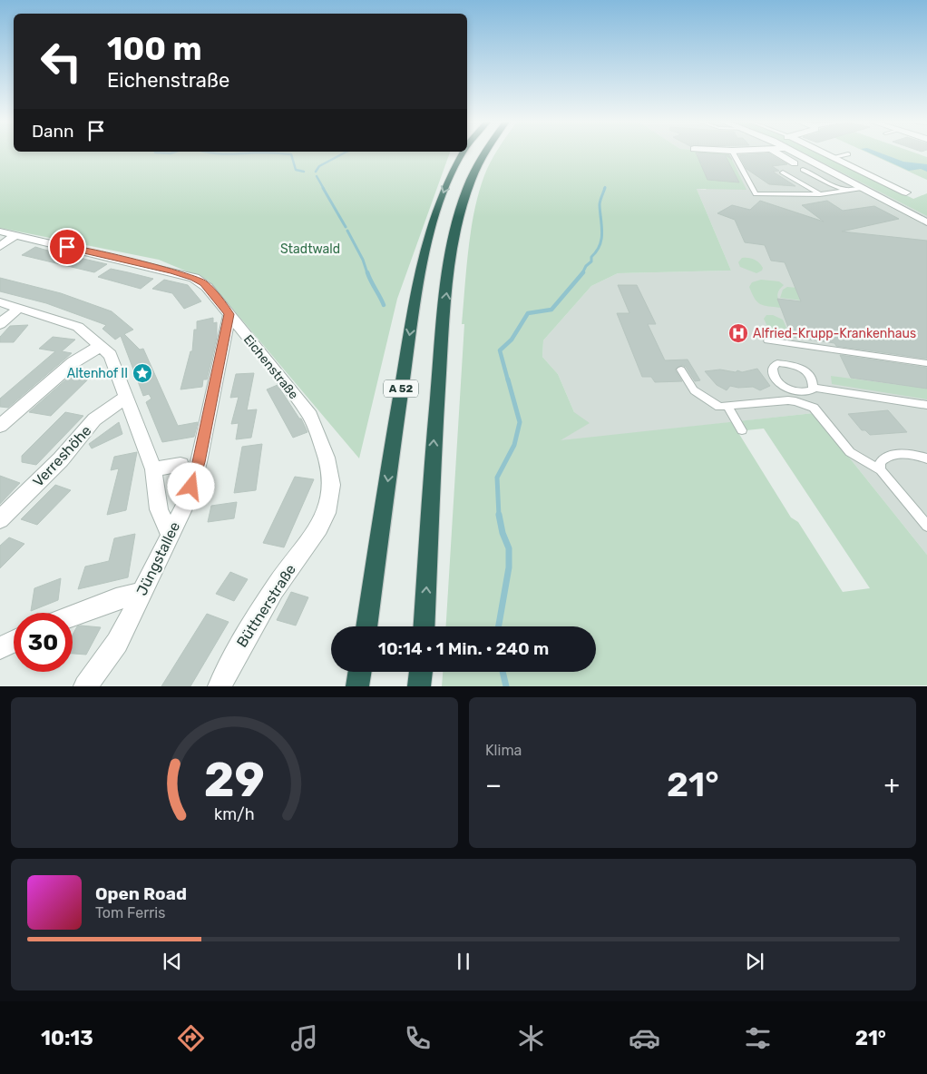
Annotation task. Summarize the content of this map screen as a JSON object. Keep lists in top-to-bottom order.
{
  "streets": {
    "highway": ["A 52"],
    "street": [
      "Eichenstraße",
      "Verreshöhe",
      "Jüngstallee",
      "Büttnerstraße"
    ]
  },
  "crossings": [
    ["Eichenstraße", "Jüngstallee"],
    ["Eichenstraße", "Büttnerstraße"]
  ],
  "parks": ["Stadtwald"],
  "places": {
    "hospital": ["Alfried-Krupp-Krankenhaus"],
    "place": ["Altenhof II"]
  },
  "page": {
    "turn": ["100 m", "Eichenstraße"],
    "then": "Dann",
    "limit": "30",
    "trip": "10:14 · 1 Min. · 240 m",
    "tile": "Klima",
    "heat": ["−", "21°", "+"],
    "song": ["Open Road", "Tom Ferris"],
    "tabs": ["10:13", "21°"],
    "gauge": ["29", "km/h"]
  }
}
